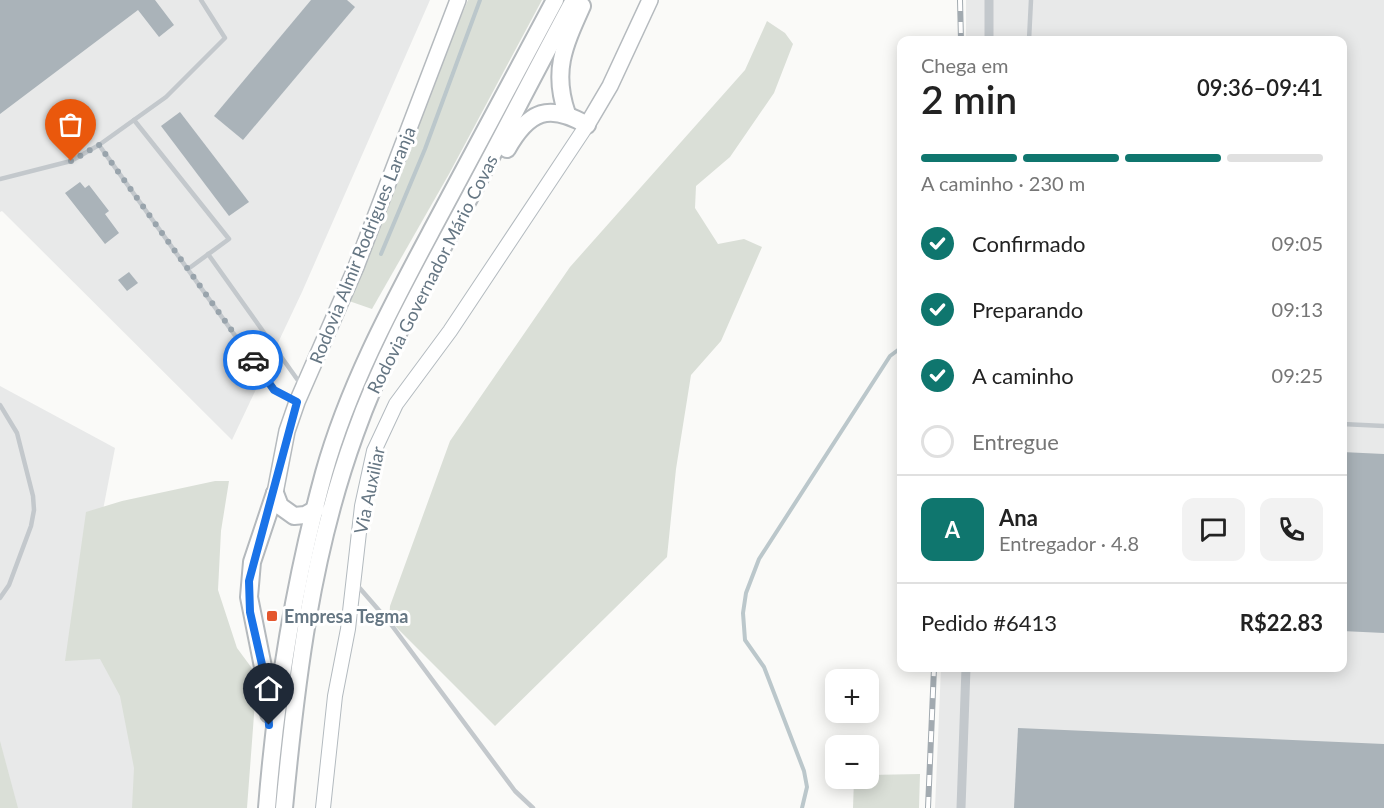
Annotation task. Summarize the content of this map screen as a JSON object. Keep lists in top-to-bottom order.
{
  "streets": {
    "highway": ["Rodovia Governador Mário Covas"],
    "main road": ["Rodovia Almir Rodrigues Laranja"],
    "street": ["Via Auxiliar"]
  },
  "places": {
    "transit": ["Empresa Tegma"]
  },
  "page": {
    "heading": ["2 min", "Chega em", "09:36–09:41"],
    "panel": [
      "Ana",
      "Entregador · 4.8",
      "Pedido #6413",
      "R$22.83"
    ],
    "bar": "A caminho · 230 m",
    "list": [
      ["Confirmado", "09:05"],
      ["Preparando", "09:13"],
      ["A caminho", "09:25"],
      "Entregue"
    ],
    "round": "A",
    "map_buttons": ["+", "−"]
  }
}
